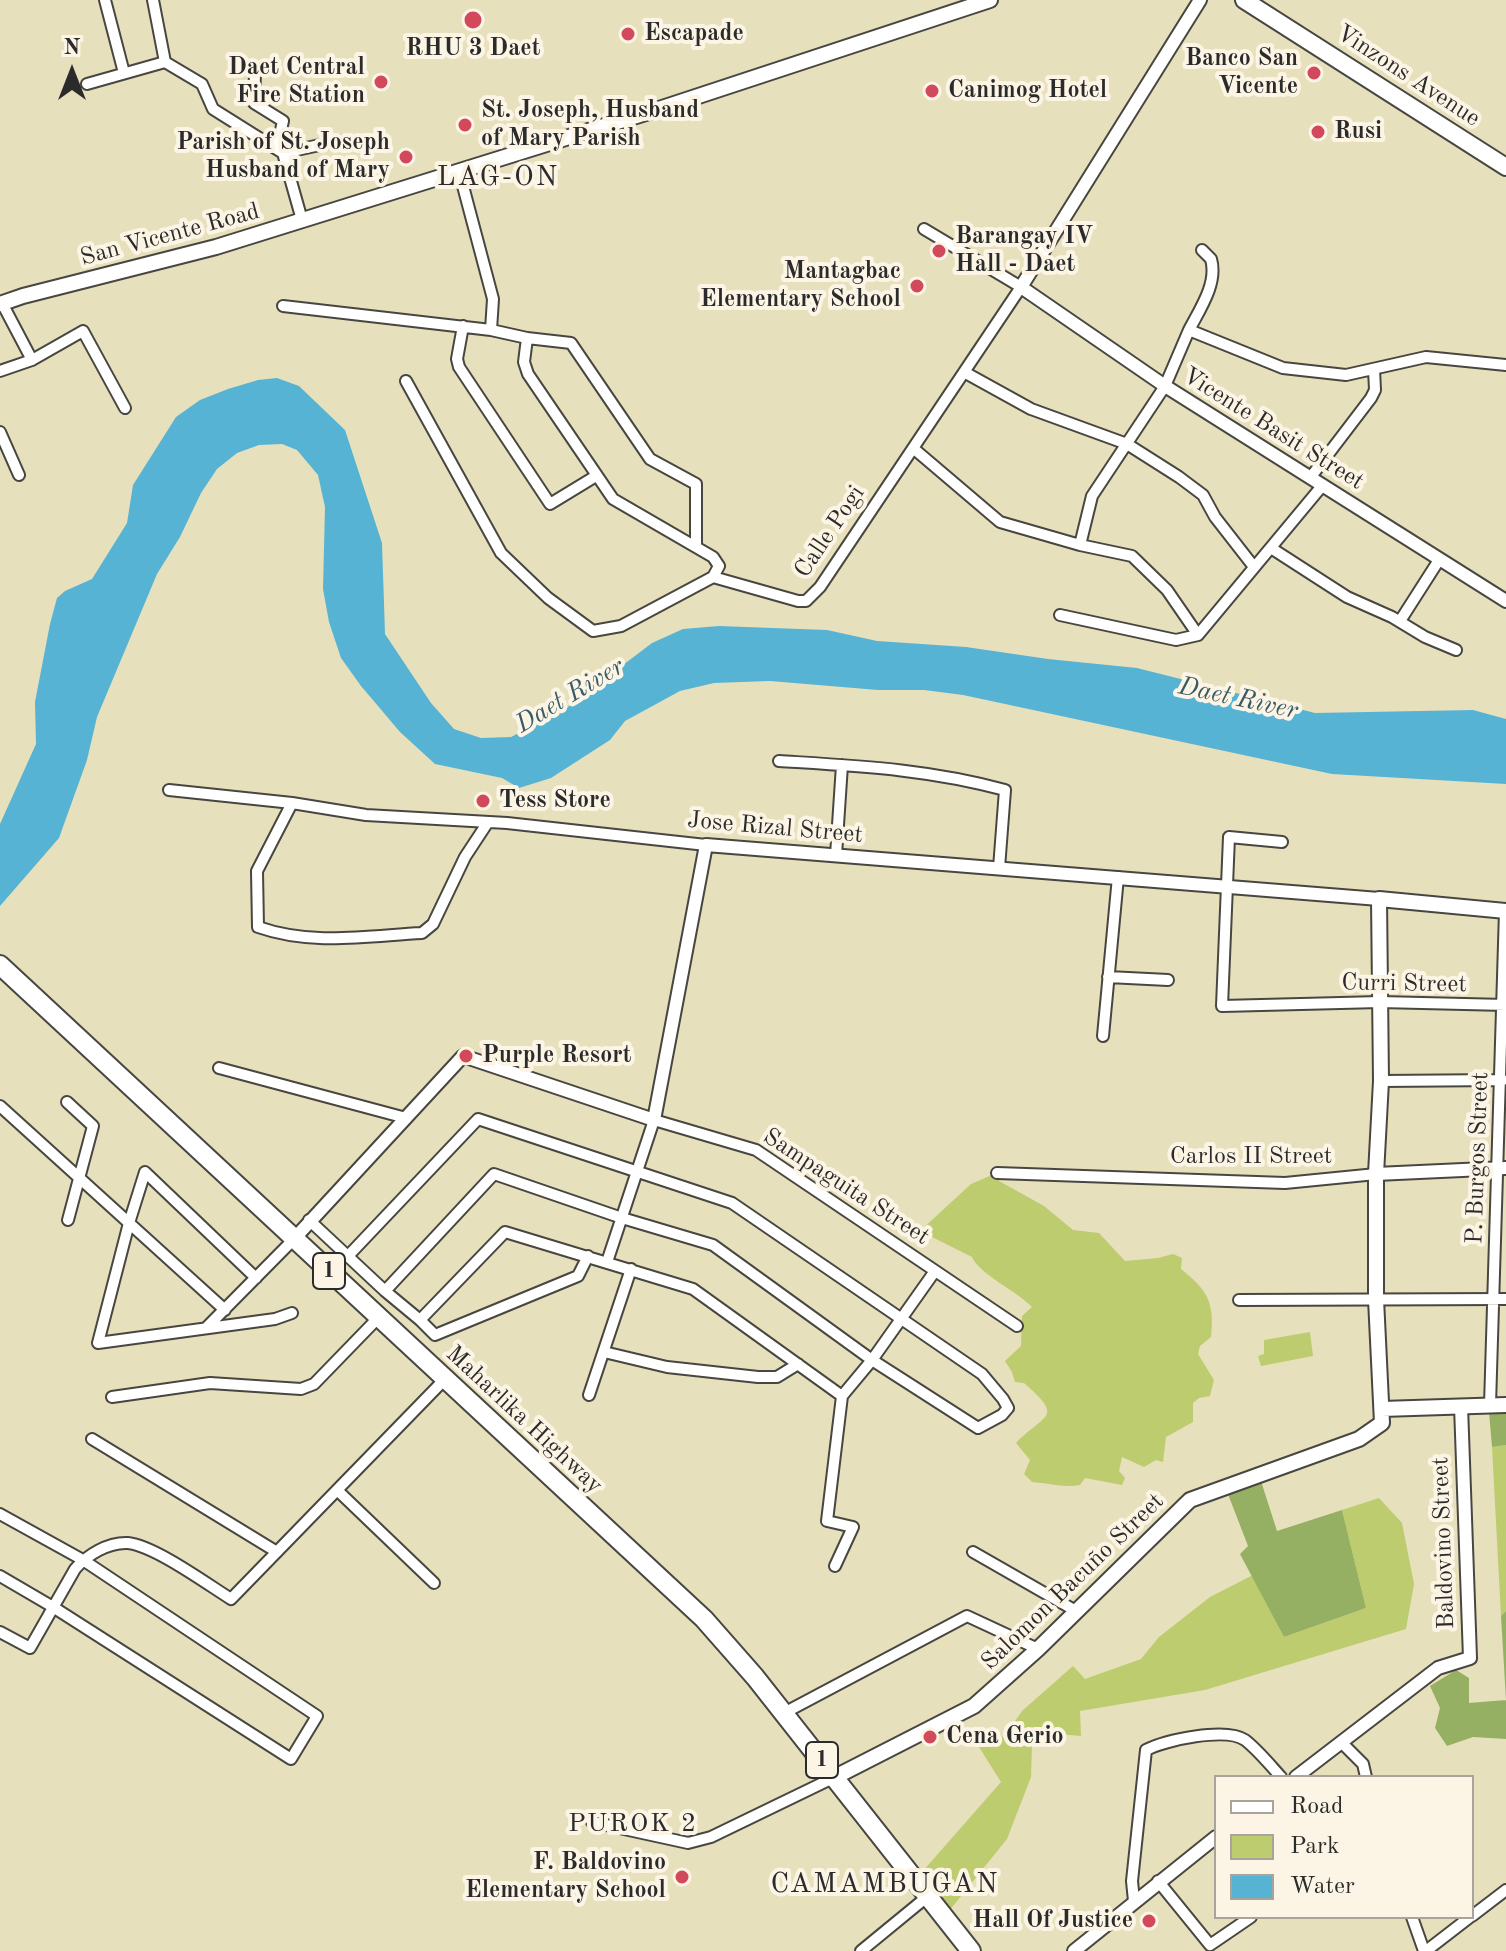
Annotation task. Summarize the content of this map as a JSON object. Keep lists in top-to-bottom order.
{
  "streets": {
    "highway": ["1", "Maharlika Highway"],
    "main road": ["Vinzons Avenue", "San Vicente Road", "Salomon Bacuño Street"],
    "street": [
      "Vicente Basit Street",
      "Calle Pogi",
      "Jose Rizal Street",
      "Curri Street",
      "Carlos II Street",
      "P. Burgos Street",
      "Sampaguita Street",
      "Baldovino Street"
    ]
  },
  "crossings": [
    ["Vicente Basit Street", "Calle Pogi"],
    ["Jose Rizal Street", "Curri Street"],
    ["Curri Street", "P. Burgos Street"],
    ["Carlos II Street", "P. Burgos Street"],
    ["Sampaguita Street", "Maharlika Highway"],
    ["Maharlika Highway", "Salomon Bacuño Street"]
  ],
  "districts": ["LAG-ON", "PUROK 2", "CAMAMBUGAN"],
  "water": ["Daet River"],
  "places": [
    "RHU 3 Daet",
    "Escapade",
    "Banco San Vicente",
    "Daet Central Fire Station",
    "Canimog Hotel",
    "St. Joseph, Husband of Mary Parish",
    "Rusi",
    "Parish of St. Joseph Husband of Mary",
    "Barangay IV Hall - Daet",
    "Mantagbac Elementary School",
    "Tess Store",
    "Purple Resort",
    "Cena Gerio",
    "F. Baldovino Elementary School",
    "Hall Of Justice"
  ],
  "legend": ["Road", "Park", "Water"],
  "north": "top"
}
